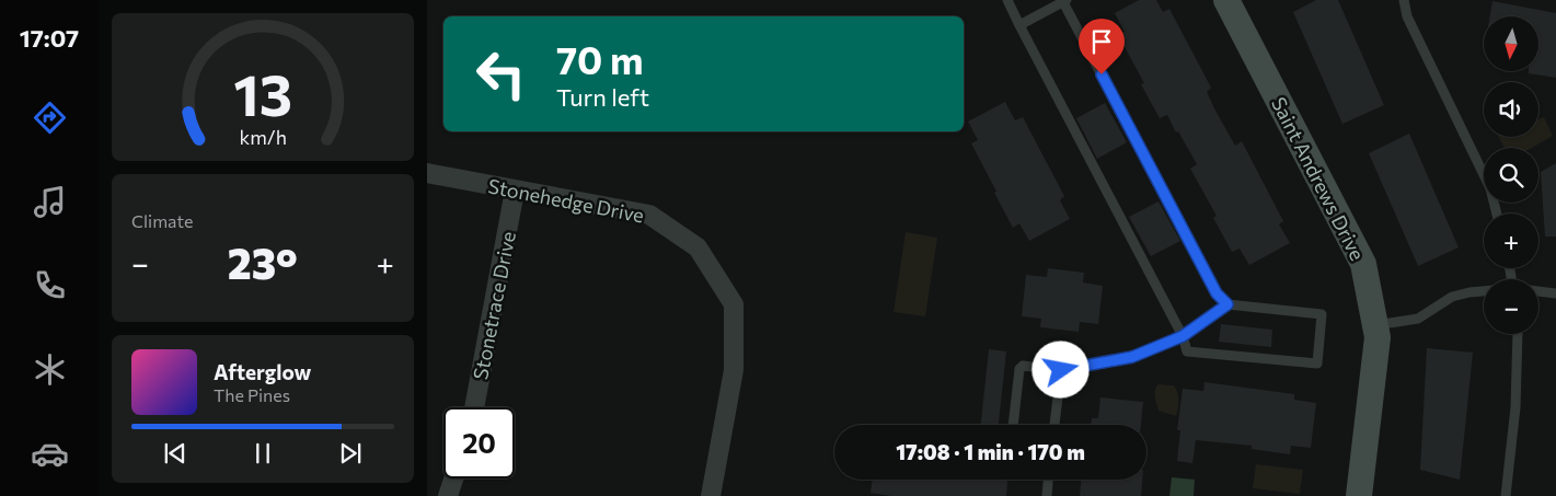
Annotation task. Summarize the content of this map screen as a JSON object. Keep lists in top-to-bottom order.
{
  "streets": {
    "street": ["Saint Andrews Drive", "Stonehedge Drive", "Stonetrace Drive"]
  },
  "crossings": [
    ["Stonehedge Drive", "Stonetrace Drive"]
  ],
  "north": "bottom",
  "page": {
    "tabs": "17:07",
    "map_buttons": ["+", "−"],
    "turn": ["70 m", "Turn left"],
    "tile": "Climate",
    "heat": ["−", "23°", "+"],
    "song": ["Afterglow", "The Pines"],
    "limit": "20",
    "trip": "17:08 · 1 min · 170 m",
    "gauge": ["13", "km/h"]
  }
}
